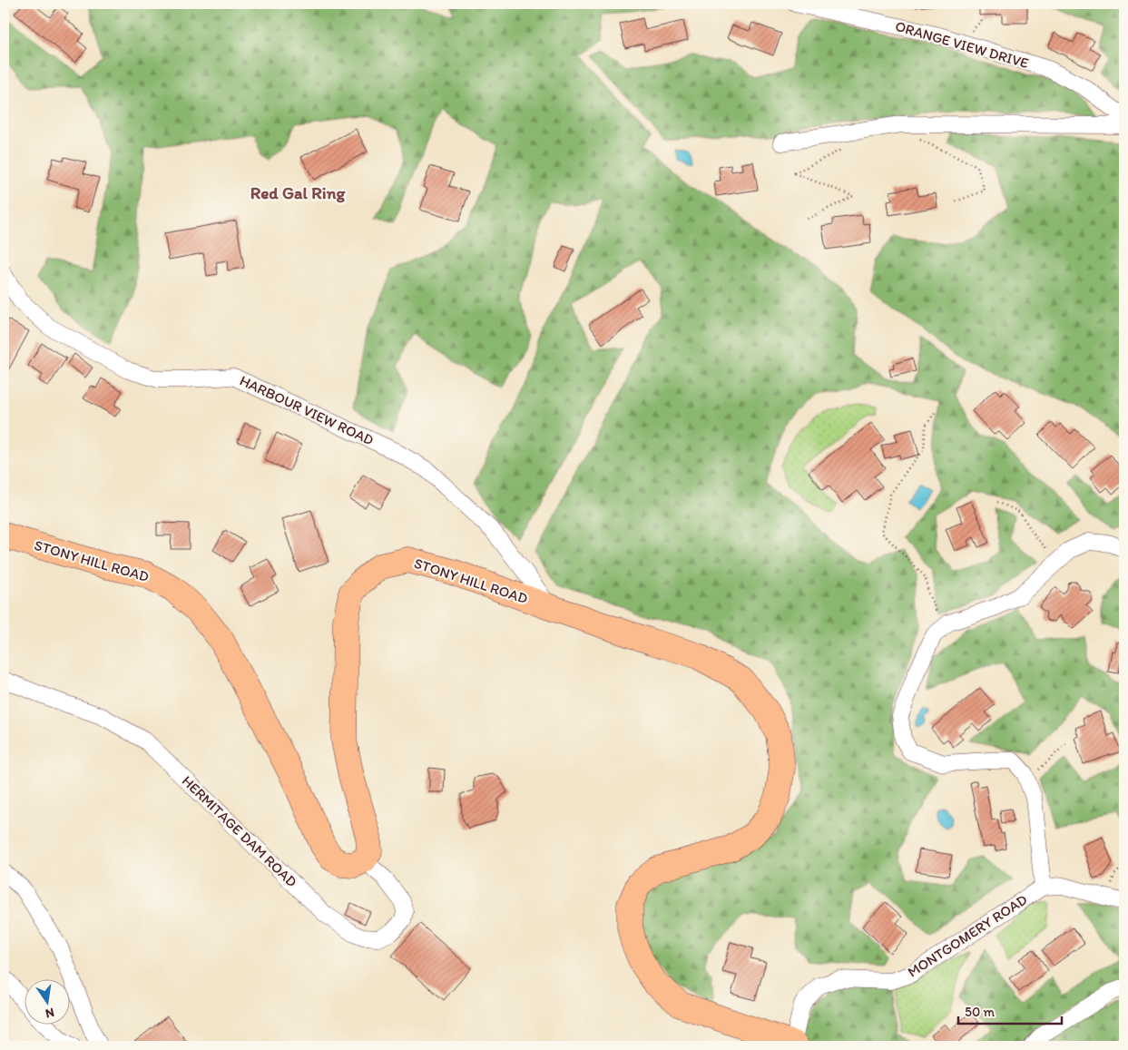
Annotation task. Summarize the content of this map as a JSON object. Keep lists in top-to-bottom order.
{
  "streets": {
    "main road": ["STONY HILL ROAD"],
    "street": [
      "ORANGE VIEW DRIVE",
      "HARBOUR VIEW ROAD",
      "HERMITAGE DAM ROAD",
      "MONTGOMERY ROAD"
    ]
  },
  "crossings": [
    ["HARBOUR VIEW ROAD", "STONY HILL ROAD"],
    ["STONY HILL ROAD", "HERMITAGE DAM ROAD"],
    ["STONY HILL ROAD", "MONTGOMERY ROAD"]
  ],
  "districts": ["Red Gal Ring"],
  "scale_bar": "50 m",
  "north": "bottom"
}
